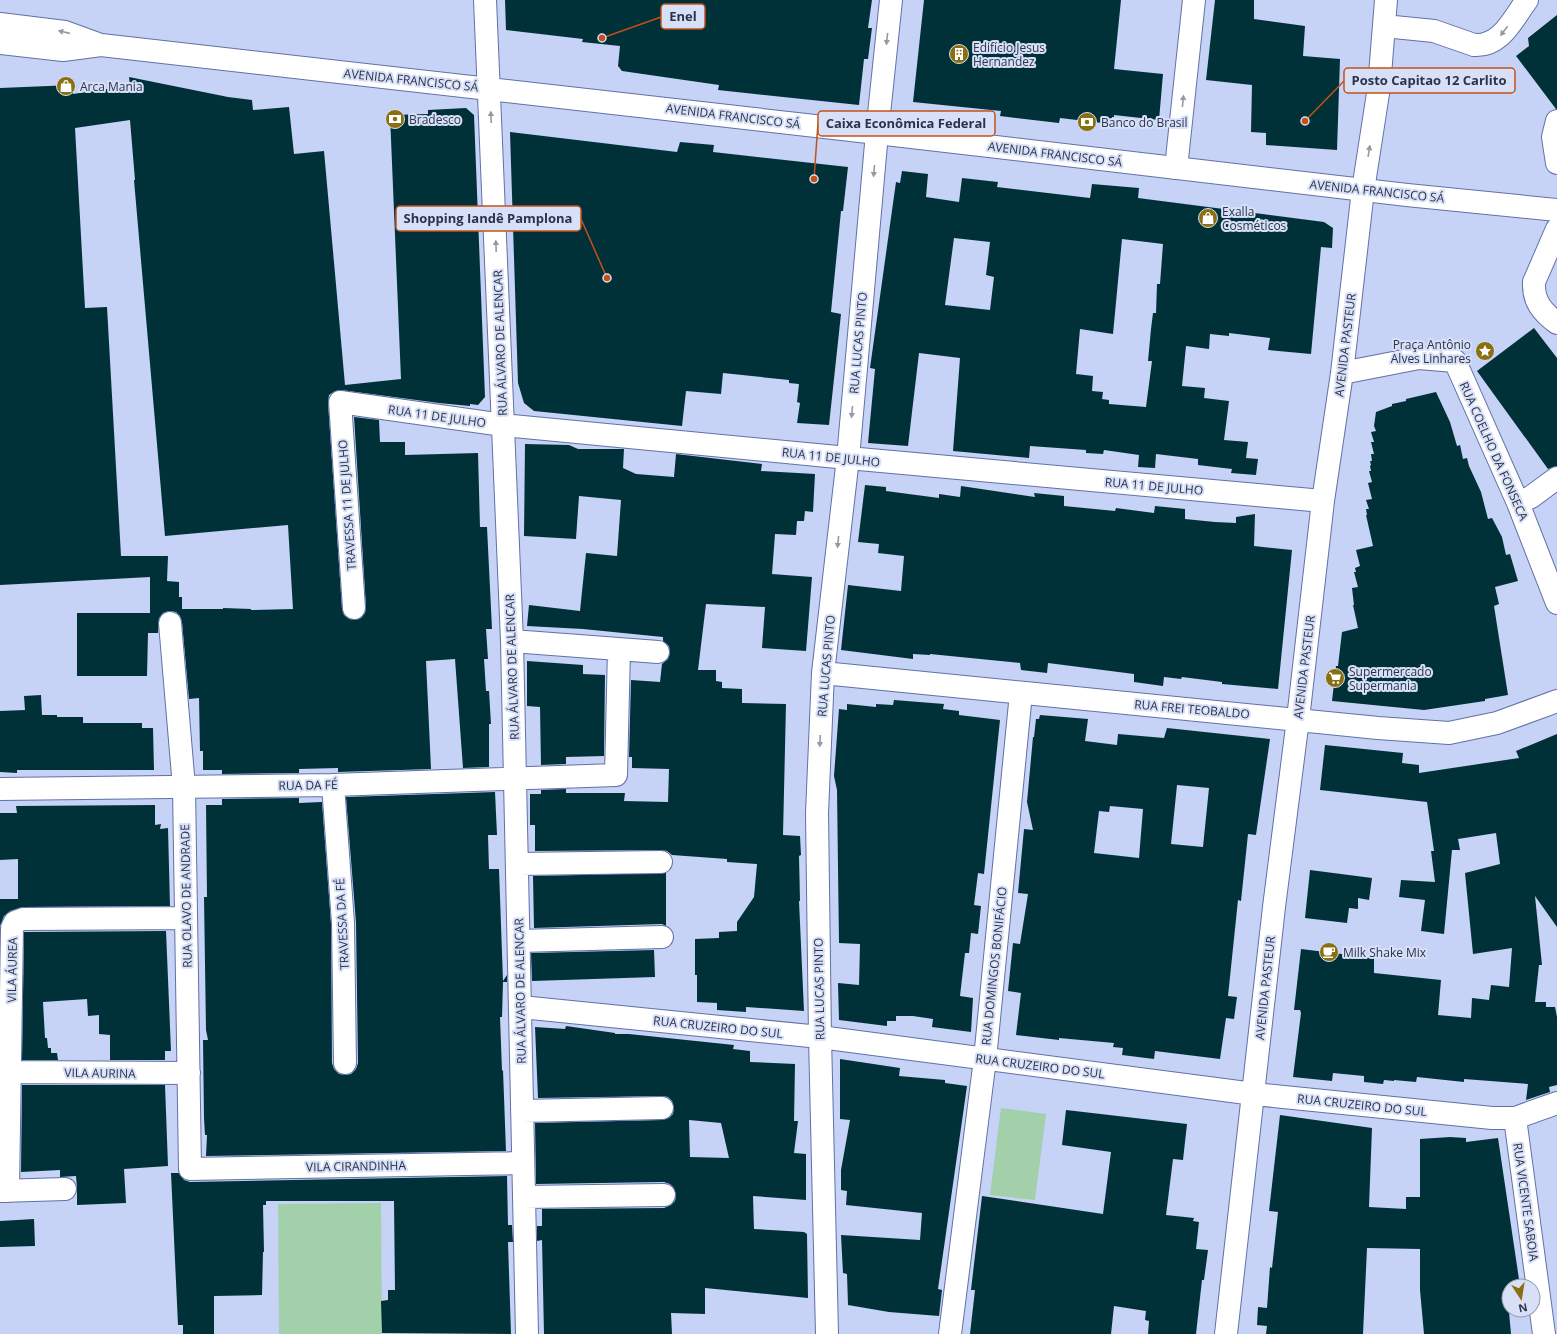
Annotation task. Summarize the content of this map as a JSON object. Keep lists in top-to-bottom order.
{
  "streets": {
    "street": [
      "AVENIDA FRANCISCO SÁ",
      "RUA ÁLVARO DE ALENCAR",
      "RUA LUCAS PINTO",
      "AVENIDA PASTEUR",
      "RUA 11 DE JULHO",
      "RUA COELHO DA FONSECA",
      "TRAVESSA 11 DE JULHO",
      "RUA FREI TEOBALDO",
      "RUA DA FÉ",
      "RUA OLAVO DE ANDRADE",
      "TRAVESSA DA FÉ",
      "RUA DOMINGOS BONIFÁCIO",
      "VILA ÁUREA",
      "RUA CRUZEIRO DO SUL",
      "VILA AURINA",
      "VILA CIRANDINHA",
      "RUA VICENTE SABOIA"
    ]
  },
  "crossings": [
    ["AVENIDA FRANCISCO SÁ", "RUA ÁLVARO DE ALENCAR"],
    ["AVENIDA FRANCISCO SÁ", "RUA LUCAS PINTO"],
    ["AVENIDA FRANCISCO SÁ", "AVENIDA PASTEUR"],
    ["RUA ÁLVARO DE ALENCAR", "RUA 11 DE JULHO"],
    ["RUA ÁLVARO DE ALENCAR", "RUA DA FÉ"],
    ["RUA ÁLVARO DE ALENCAR", "RUA CRUZEIRO DO SUL"],
    ["RUA ÁLVARO DE ALENCAR", "VILA CIRANDINHA"],
    ["RUA LUCAS PINTO", "RUA 11 DE JULHO"],
    ["RUA LUCAS PINTO", "RUA FREI TEOBALDO"],
    ["RUA LUCAS PINTO", "RUA CRUZEIRO DO SUL"],
    ["AVENIDA PASTEUR", "RUA 11 DE JULHO"],
    ["AVENIDA PASTEUR", "RUA COELHO DA FONSECA"],
    ["AVENIDA PASTEUR", "RUA FREI TEOBALDO"],
    ["AVENIDA PASTEUR", "RUA CRUZEIRO DO SUL"],
    ["RUA 11 DE JULHO", "TRAVESSA 11 DE JULHO"],
    ["RUA FREI TEOBALDO", "RUA DOMINGOS BONIFÁCIO"],
    ["RUA DA FÉ", "RUA OLAVO DE ANDRADE"],
    ["RUA DA FÉ", "TRAVESSA DA FÉ"],
    ["RUA OLAVO DE ANDRADE", "VILA ÁUREA"],
    ["RUA OLAVO DE ANDRADE", "VILA AURINA"],
    ["RUA OLAVO DE ANDRADE", "VILA CIRANDINHA"],
    ["RUA DOMINGOS BONIFÁCIO", "RUA CRUZEIRO DO SUL"],
    ["VILA ÁUREA", "VILA AURINA"],
    ["RUA CRUZEIRO DO SUL", "RUA VICENTE SABOIA"]
  ],
  "one_way": ["RUA LUCAS PINTO"],
  "places": {
    "other": [
      "Enel",
      "Posto Capitao 12 Carlito",
      "Caixa Econômica Federal",
      "Shopping Iandê Pamplona"
    ],
    "building": ["Edifício Jesus Hernandez"],
    "shop": ["Arca Mania", "Exalla Cosméticos"],
    "bank": ["Bradesco", "Banco do Brasil"],
    "place": ["Praça Antônio Alves Linhares"],
    "supermarket": ["Supermercado Supermania"],
    "cafe": ["Milk Shake Mix"]
  },
  "north": "bottom"
}
